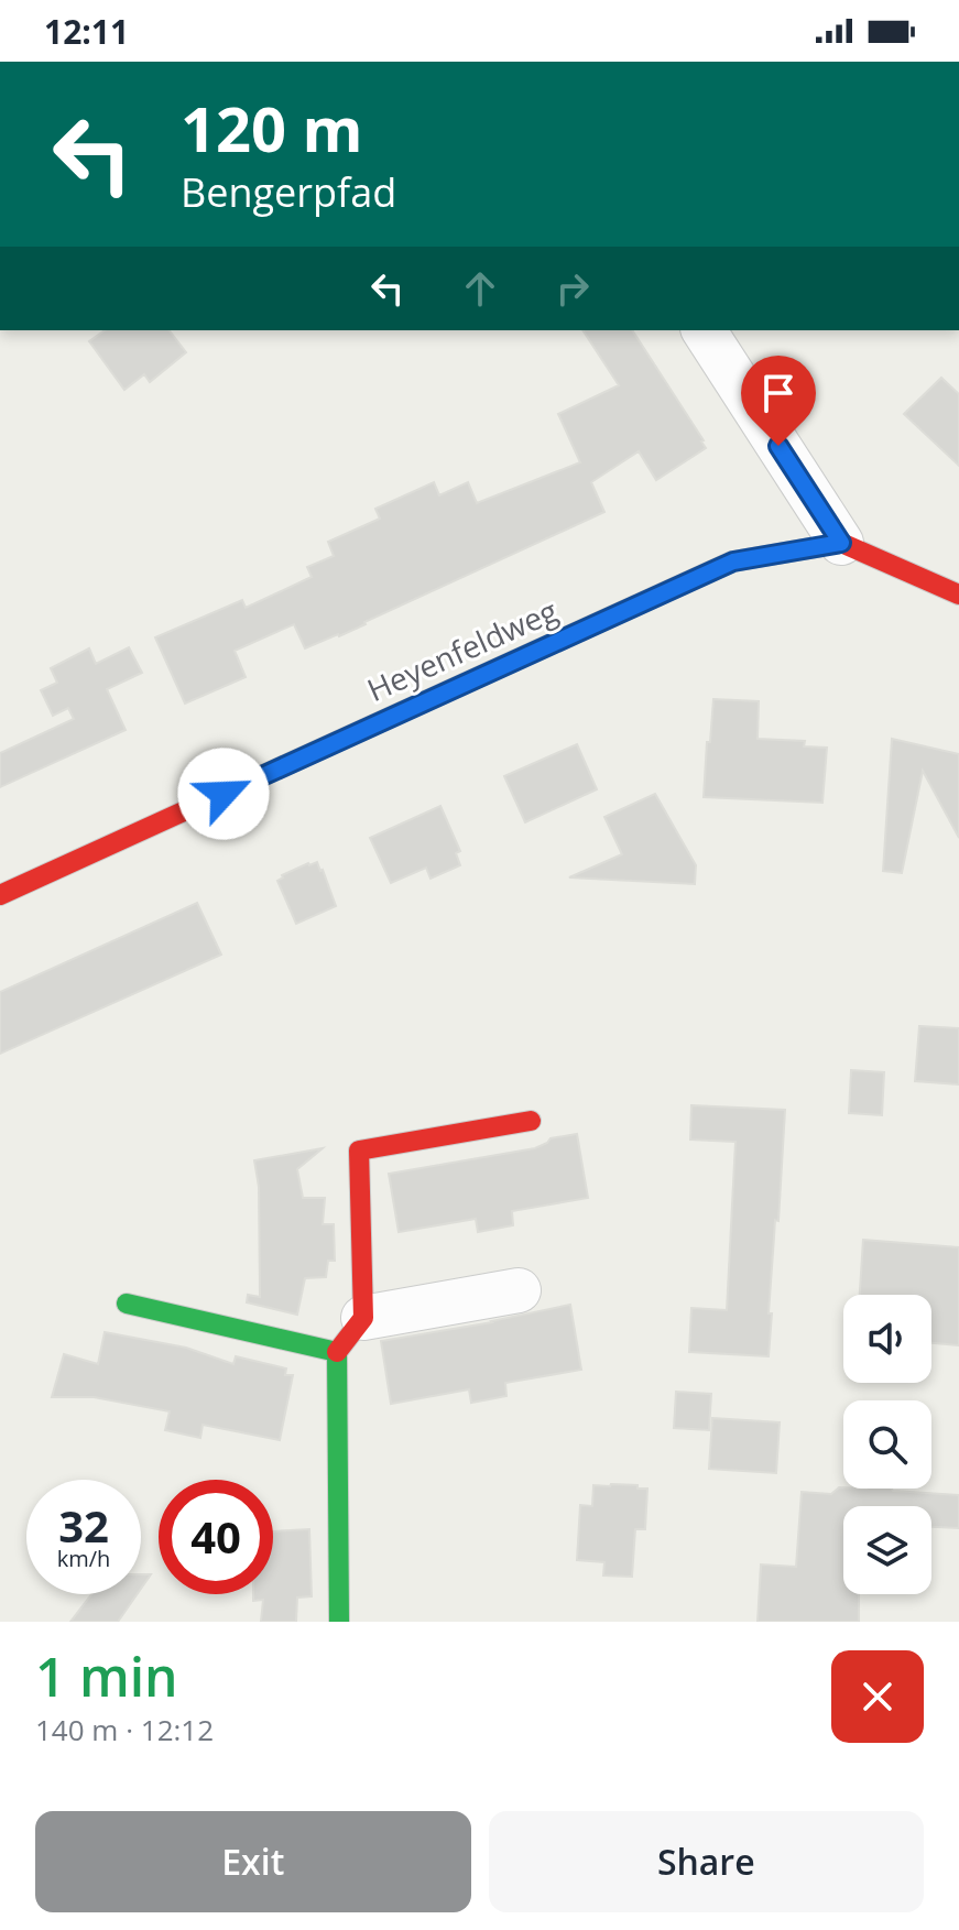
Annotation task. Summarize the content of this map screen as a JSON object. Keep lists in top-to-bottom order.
{
  "streets": {
    "street": ["Heyenfeldweg"]
  },
  "page": {
    "status": "12:11",
    "turn": ["120 m", "Bengerpfad"],
    "speed": "32 km/h",
    "limit": "40",
    "heading": ["1 min", "140 m · 12:12"],
    "buttons": ["Exit", "Share"]
  }
}
